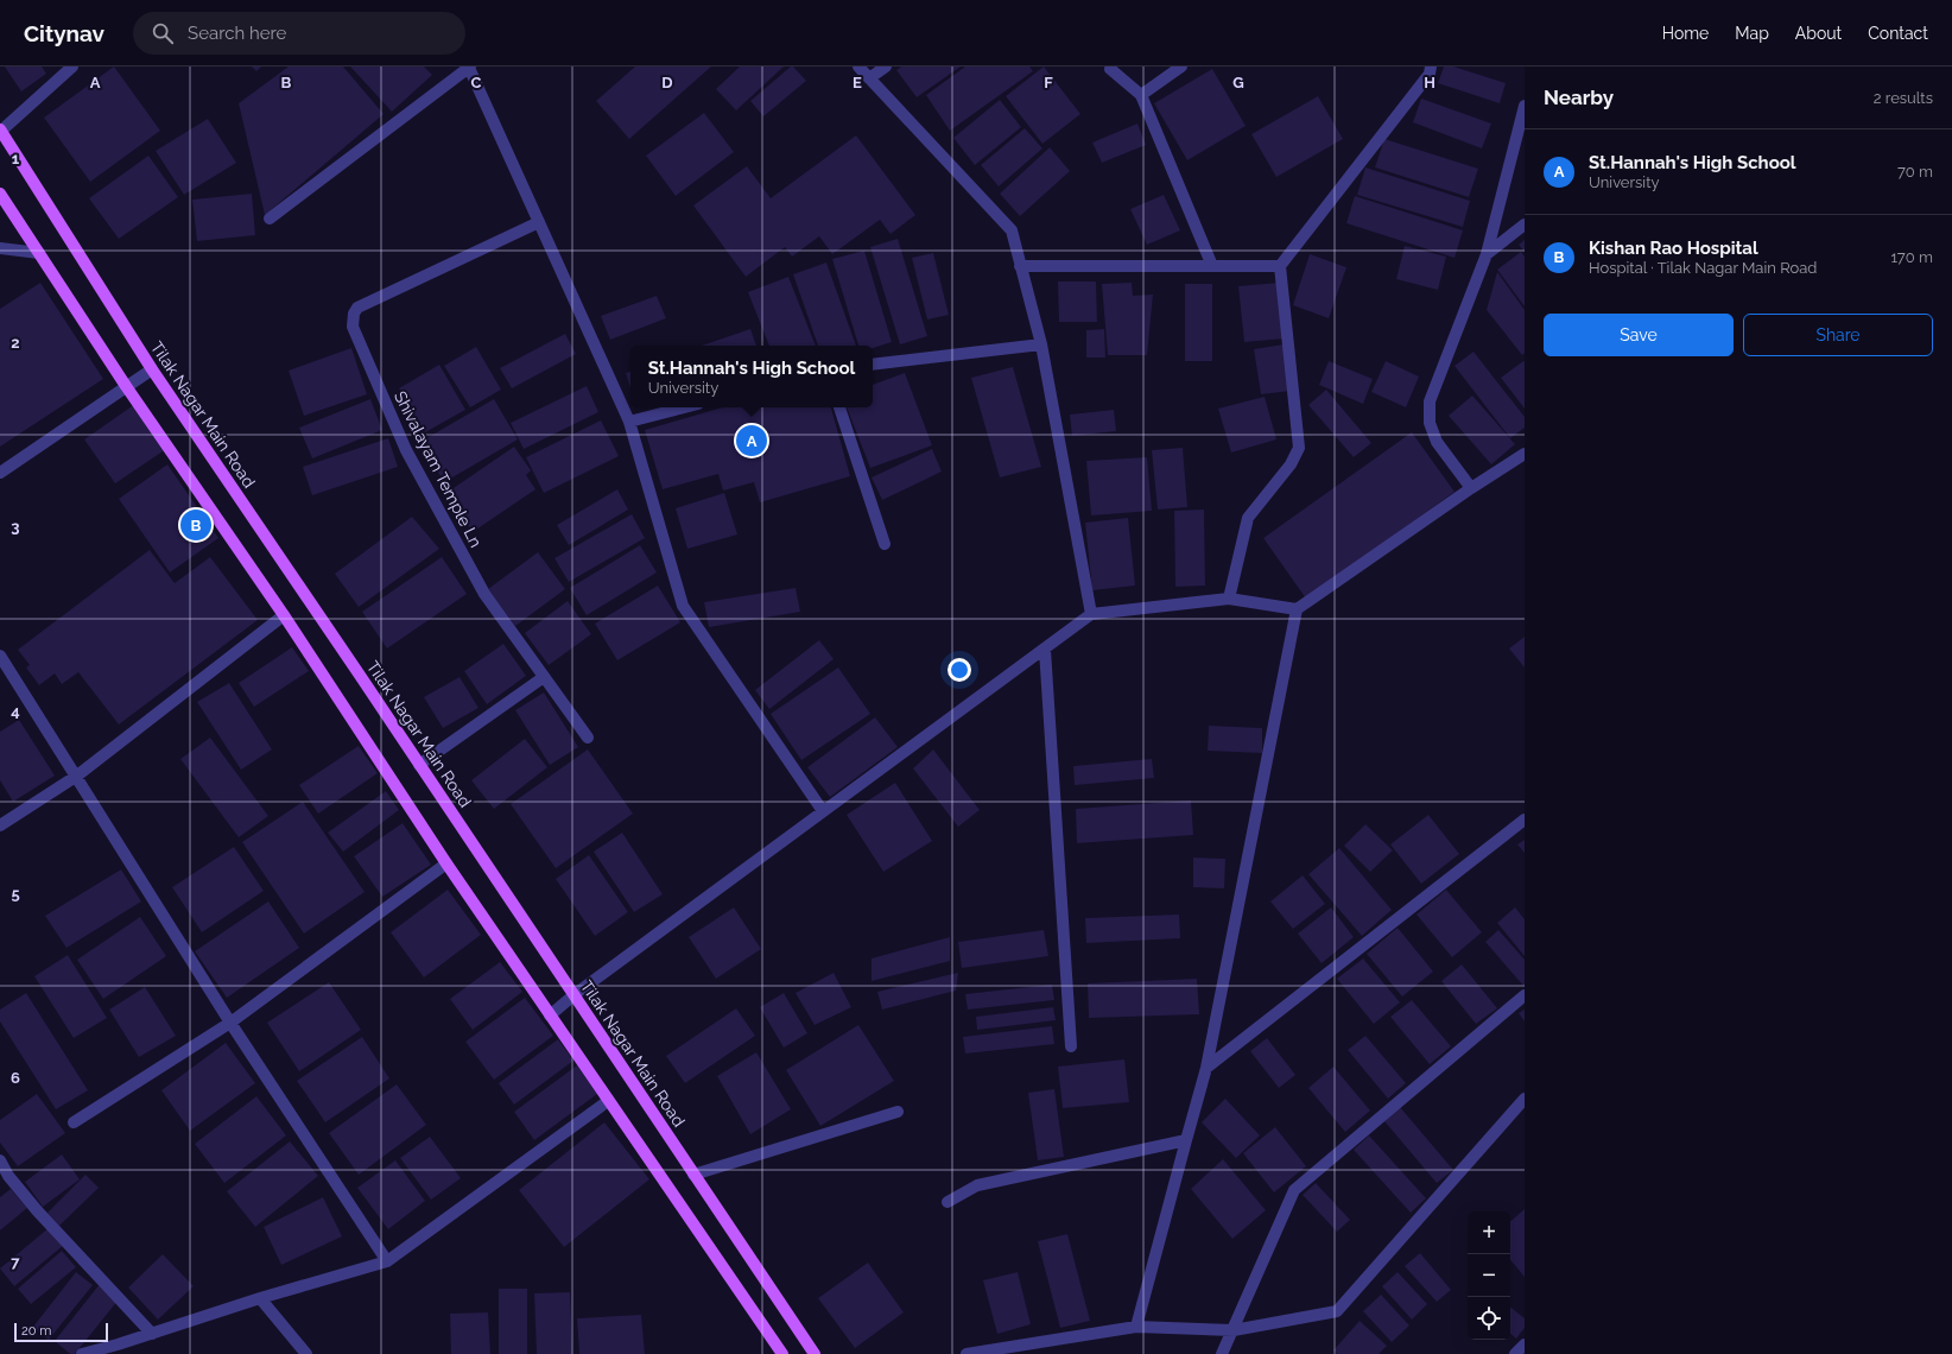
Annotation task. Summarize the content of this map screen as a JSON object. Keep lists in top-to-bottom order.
{
  "streets": {
    "main road": ["Tilak Nagar Main Road"],
    "street": ["Shivalayam Temple Ln"]
  },
  "scale_bar": "20 m",
  "page": {
    "header": "Citynav",
    "search": "Search here",
    "nav": [
      "Home",
      "Map",
      "About",
      "Contact"
    ],
    "heading": ["Nearby", "2 results"],
    "list": [
      {
        "mark": "A",
        "name": "St.Hannah's High School",
        "note": "University",
        "value": "70 m"
      },
      {
        "mark": "B",
        "name": "Kishan Rao Hospital",
        "note": "Hospital · Tilak Nagar Main Road",
        "value": "170 m"
      }
    ],
    "buttons": ["Save", "Share"],
    "popup": ["St.Hannah's High School", "University"],
    "pins": ["A", "B"],
    "map_buttons": ["+", "−"],
    "scale": "20 m"
  },
  "grid": {
    "columns": [
      "A",
      "B",
      "C",
      "D",
      "E",
      "F",
      "G",
      "H"
    ],
    "rows": [
      "1",
      "2",
      "3",
      "4",
      "5",
      "6",
      "7"
    ]
  }
}
